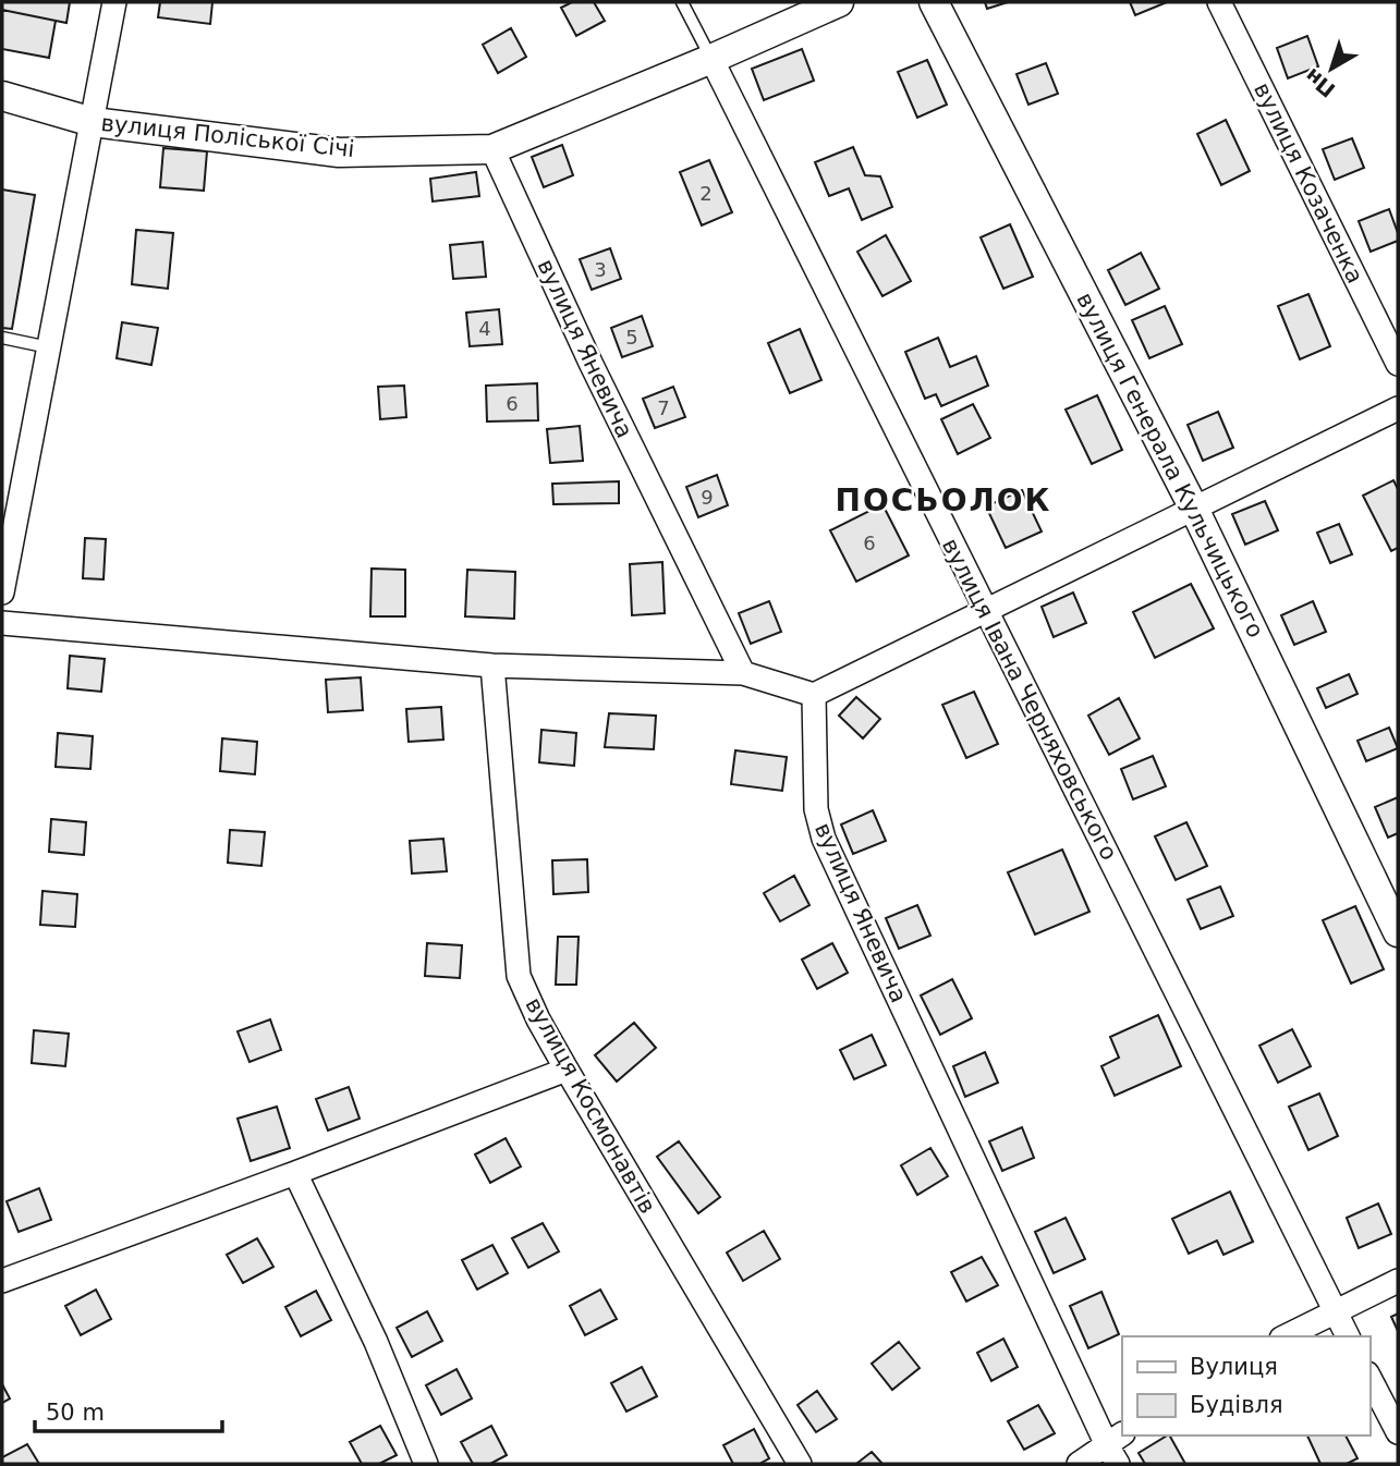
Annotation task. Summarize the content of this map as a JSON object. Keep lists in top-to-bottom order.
{
  "streets": {
    "street": [
      "вулиця Поліської Січі",
      "вулиця Козаченка",
      "вулиця Яневича",
      "вулиця Генерала Кульчицького",
      "вулиця Івана Черняховського",
      "вулиця Космонавтів"
    ]
  },
  "crossings": [
    ["вулиця Поліської Січі", "вулиця Яневича"],
    ["вулиця Поліської Січі", "вулиця Івана Черняховського"]
  ],
  "districts": ["ПОСЬОЛОК"],
  "house_numbers": [
    "2",
    "3",
    "4",
    "5",
    "6",
    "7",
    "9",
    "6"
  ],
  "legend": ["Вулиця", "Будівля"],
  "scale_bar": "50 m",
  "north": "bottom left"
}
